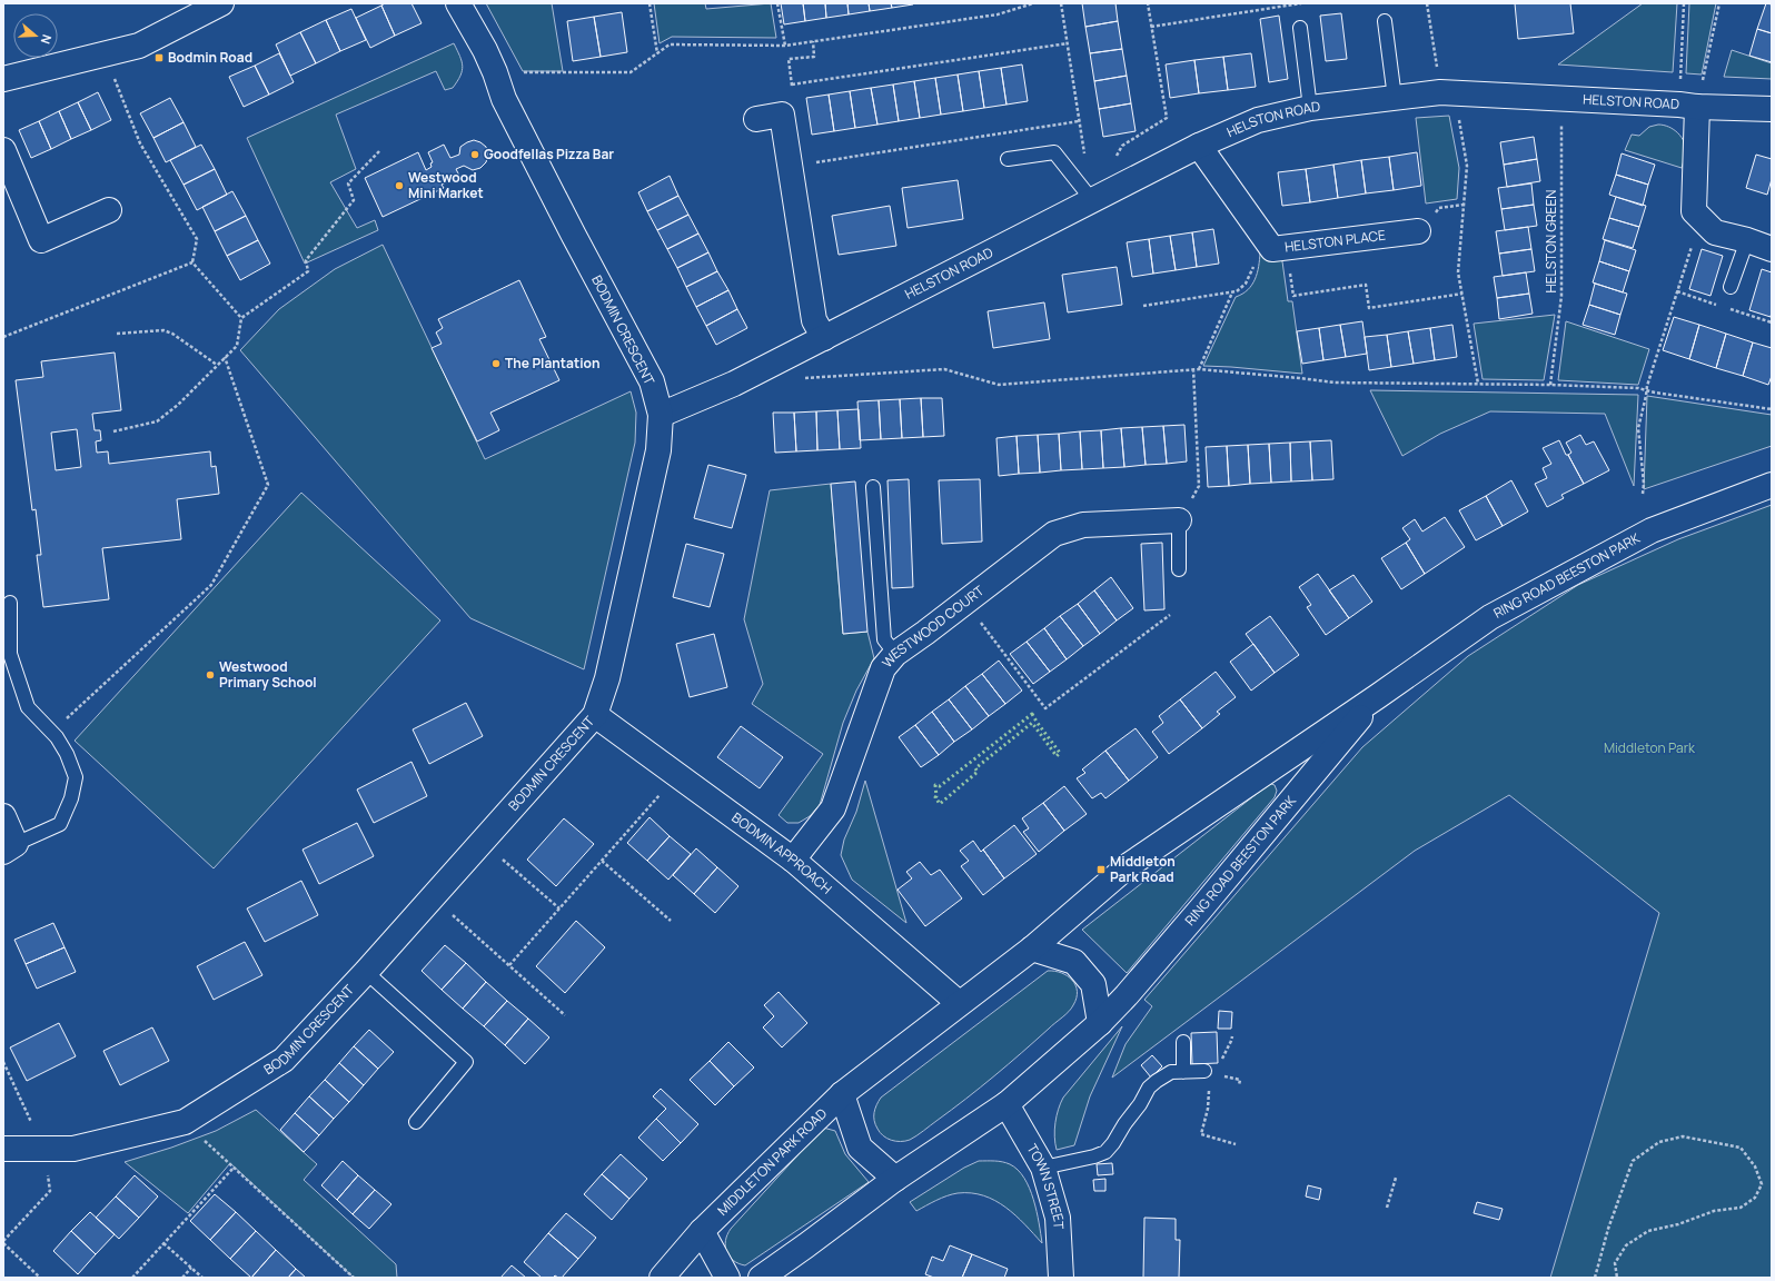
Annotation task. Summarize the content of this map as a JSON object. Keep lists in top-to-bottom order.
{
  "streets": {
    "street": [
      "HELSTON ROAD",
      "HELSTON PLACE",
      "BODMIN CRESCENT",
      "RING ROAD BEESTON PARK",
      "WESTWOOD COURT",
      "BODMIN APPROACH",
      "MIDDLETON PARK ROAD",
      "TOWN STREET"
    ],
    "path": ["HELSTON GREEN"]
  },
  "crossings": [
    ["HELSTON ROAD", "HELSTON PLACE"],
    ["HELSTON ROAD", "HELSTON GREEN"],
    ["HELSTON ROAD", "BODMIN CRESCENT"],
    ["BODMIN CRESCENT", "BODMIN APPROACH"],
    ["RING ROAD BEESTON PARK", "BODMIN APPROACH"],
    ["RING ROAD BEESTON PARK", "MIDDLETON PARK ROAD"],
    ["RING ROAD BEESTON PARK", "TOWN STREET"],
    ["WESTWOOD COURT", "BODMIN APPROACH"],
    ["BODMIN APPROACH", "MIDDLETON PARK ROAD"]
  ],
  "parks": ["Middleton Park"],
  "places": {
    "transit": ["Bodmin Road", "Middleton Park Road"],
    "other": [
      "Goodfellas Pizza Bar",
      "Westwood Mini Market",
      "The Plantation",
      "Westwood Primary School"
    ]
  },
  "north": "right"
}
